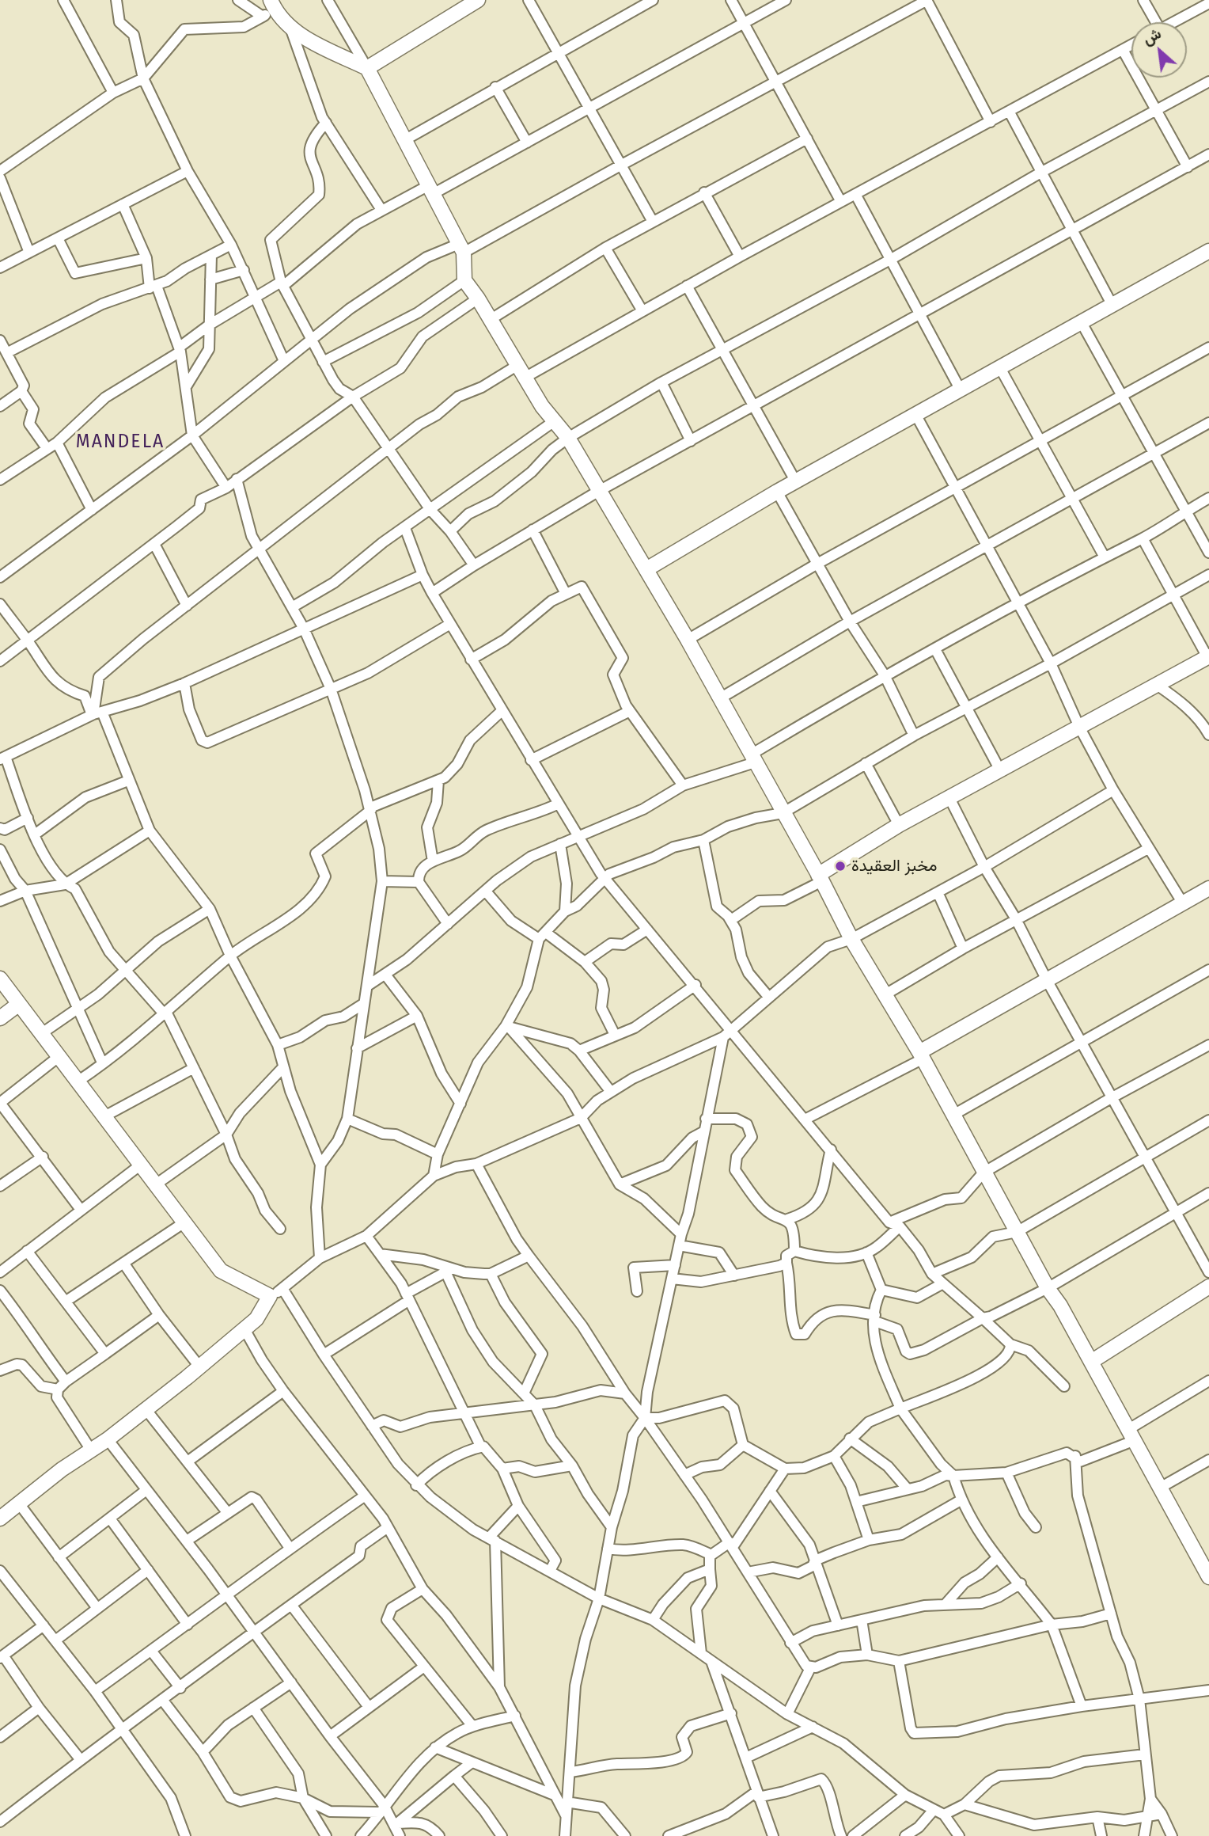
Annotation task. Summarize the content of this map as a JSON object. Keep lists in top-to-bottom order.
{
  "districts": ["MANDELA"],
  "places": ["مخبز العقيدة"],
  "north": "top left"
}
